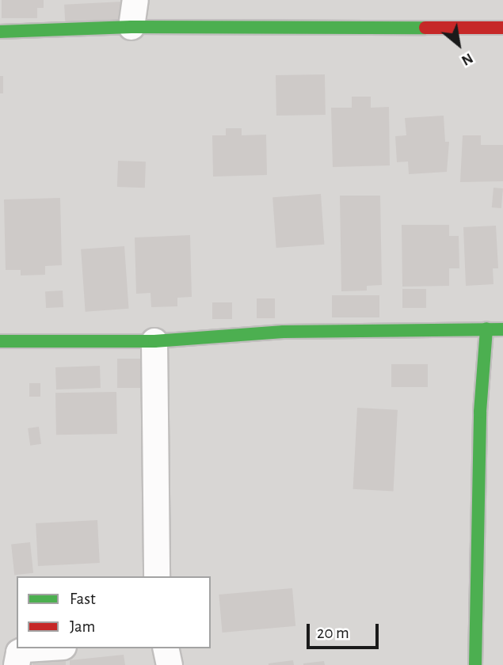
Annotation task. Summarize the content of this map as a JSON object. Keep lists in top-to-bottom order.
{
  "legend": ["Fast", "Jam"],
  "scale_bar": "20 m",
  "north": "bottom right"
}
